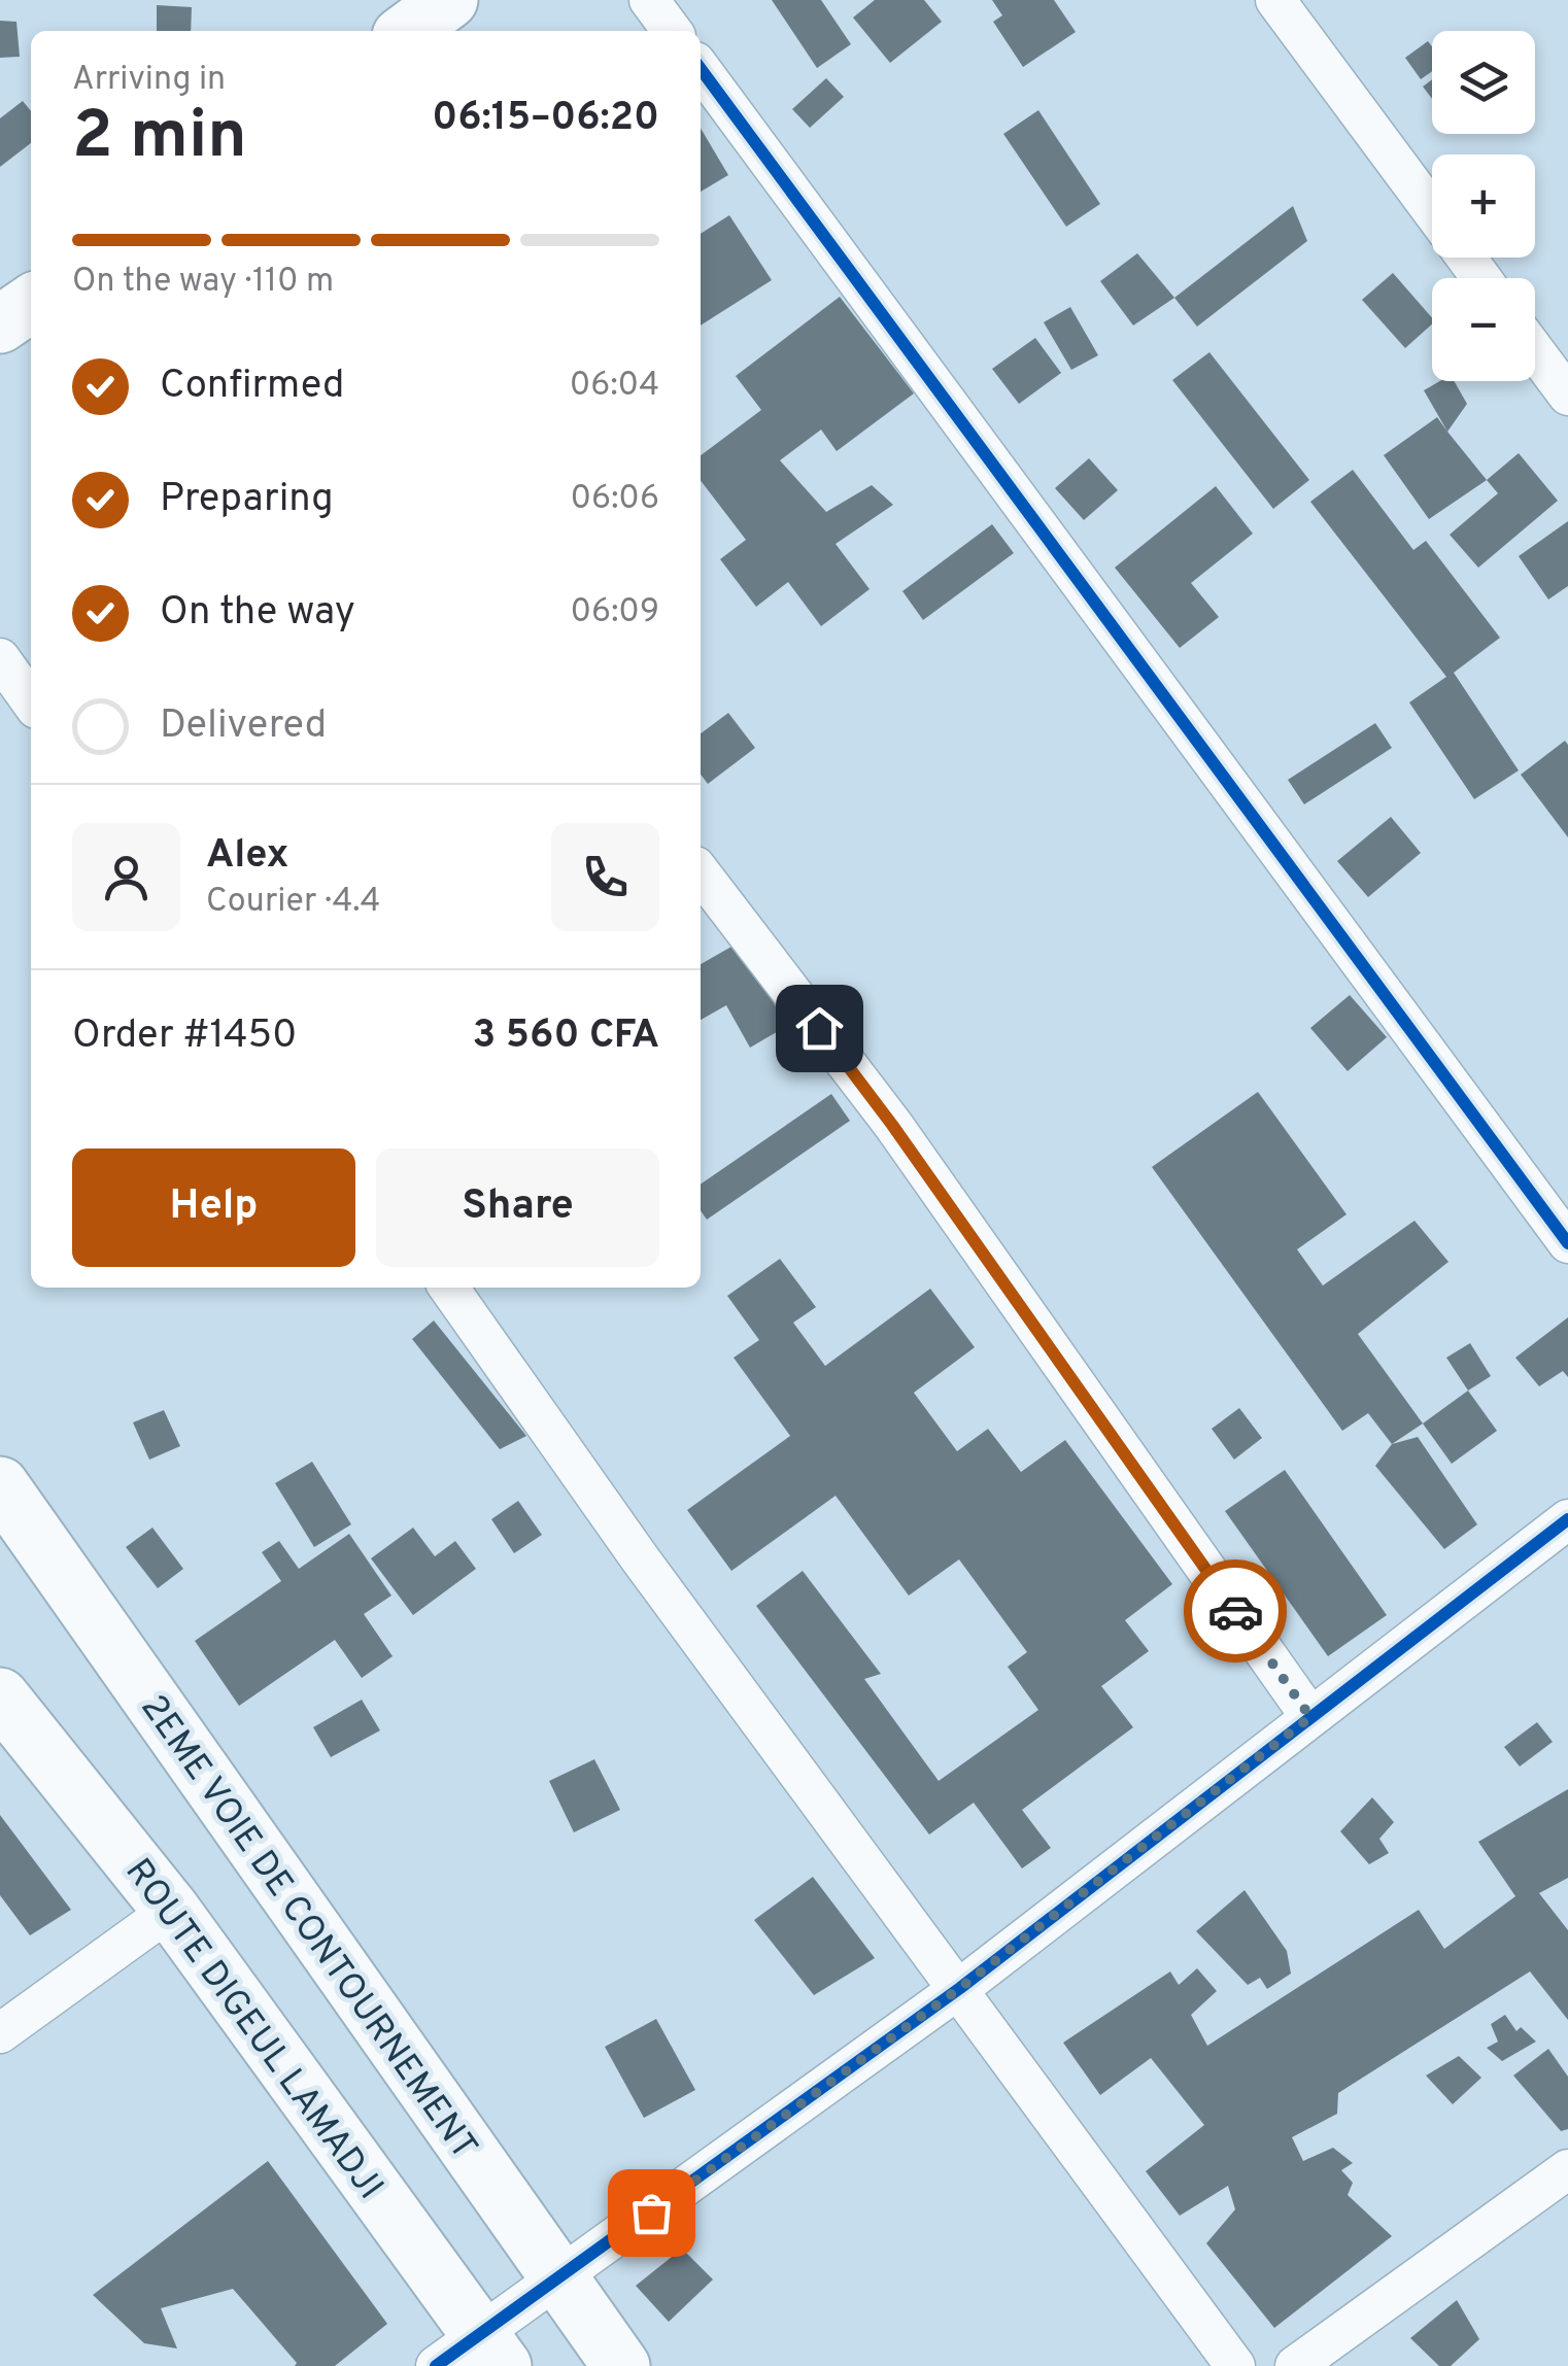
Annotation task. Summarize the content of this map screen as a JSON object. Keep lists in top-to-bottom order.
{
  "streets": {
    "main road": ["2EME VOIE DE CONTOURNEMENT", "ROUTE DIGEUL LAMADJI"]
  },
  "page": {
    "map_buttons": ["+", "−"],
    "heading": ["2 min", "Arriving in", "06:15–06:20"],
    "panel": [
      "Alex",
      "Courier · 4.4",
      "Order #1450",
      "3 560 CFA"
    ],
    "bar": "On the way · 110 m",
    "list": [
      ["Confirmed", "06:04"],
      ["Preparing", "06:06"],
      ["On the way", "06:09"],
      "Delivered"
    ],
    "buttons": ["Help", "Share"]
  }
}
